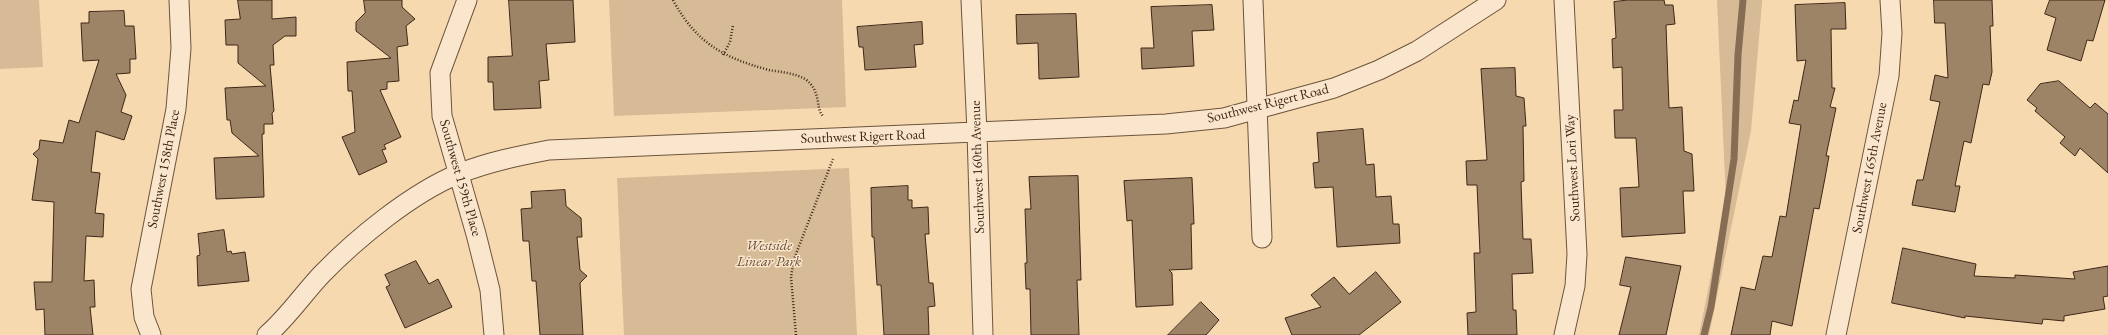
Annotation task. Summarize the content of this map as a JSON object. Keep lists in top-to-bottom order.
{
  "streets": {
    "street": [
      "Southwest Rigert Road",
      "Southwest 160th Avenue",
      "Southwest Lori Way",
      "Southwest 165th Avenue",
      "Southwest 158th Place",
      "Southwest 159th Place"
    ]
  },
  "crossings": [
    ["Southwest Rigert Road", "Southwest 160th Avenue"],
    ["Southwest Rigert Road", "Southwest 159th Place"]
  ],
  "parks": ["Westside Linear Park"]
}
